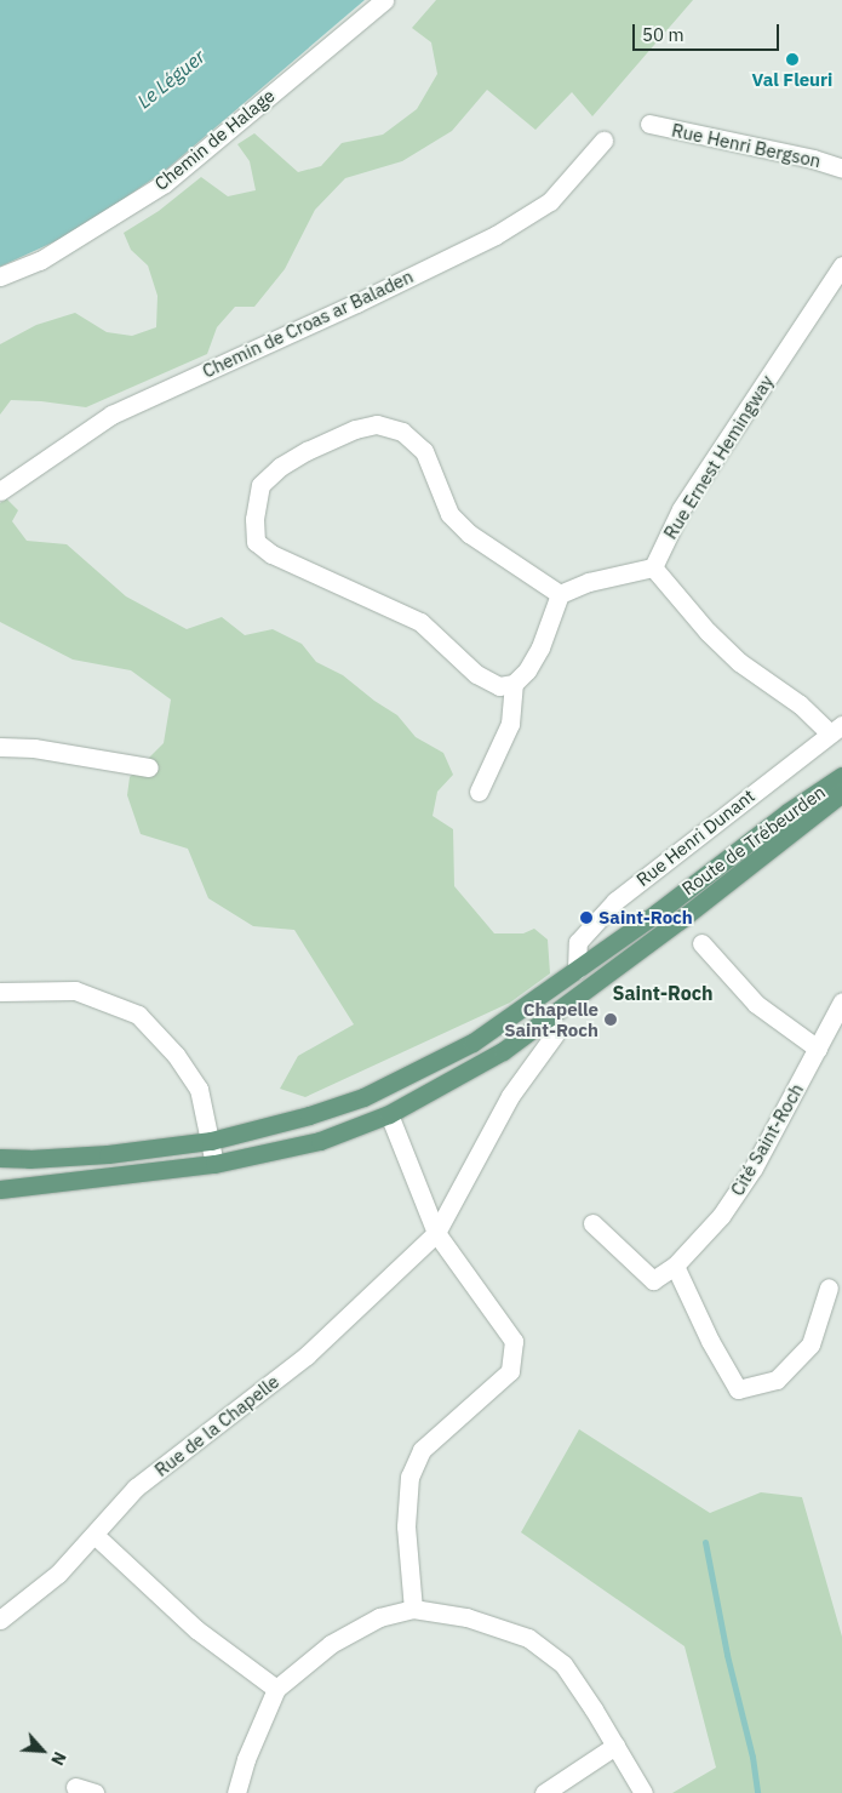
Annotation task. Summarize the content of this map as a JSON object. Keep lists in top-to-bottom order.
{
  "streets": {
    "main road": ["Route de Trébeurden"],
    "street": [
      "Chemin de Halage",
      "Rue Henri Bergson",
      "Chemin de Croas ar Baladen",
      "Rue Ernest Hemingway",
      "Rue Henri Dunant",
      "Cité Saint-Roch",
      "Rue de la Chapelle"
    ]
  },
  "crossings": [
    ["Rue Henri Dunant", "Route de Trébeurden"]
  ],
  "districts": ["Saint-Roch"],
  "water": ["Le Léguer"],
  "places": ["Val Fleuri", "Saint-Roch", "Chapelle Saint-Roch"],
  "scale_bar": "50 m",
  "north": "bottom right"
}
